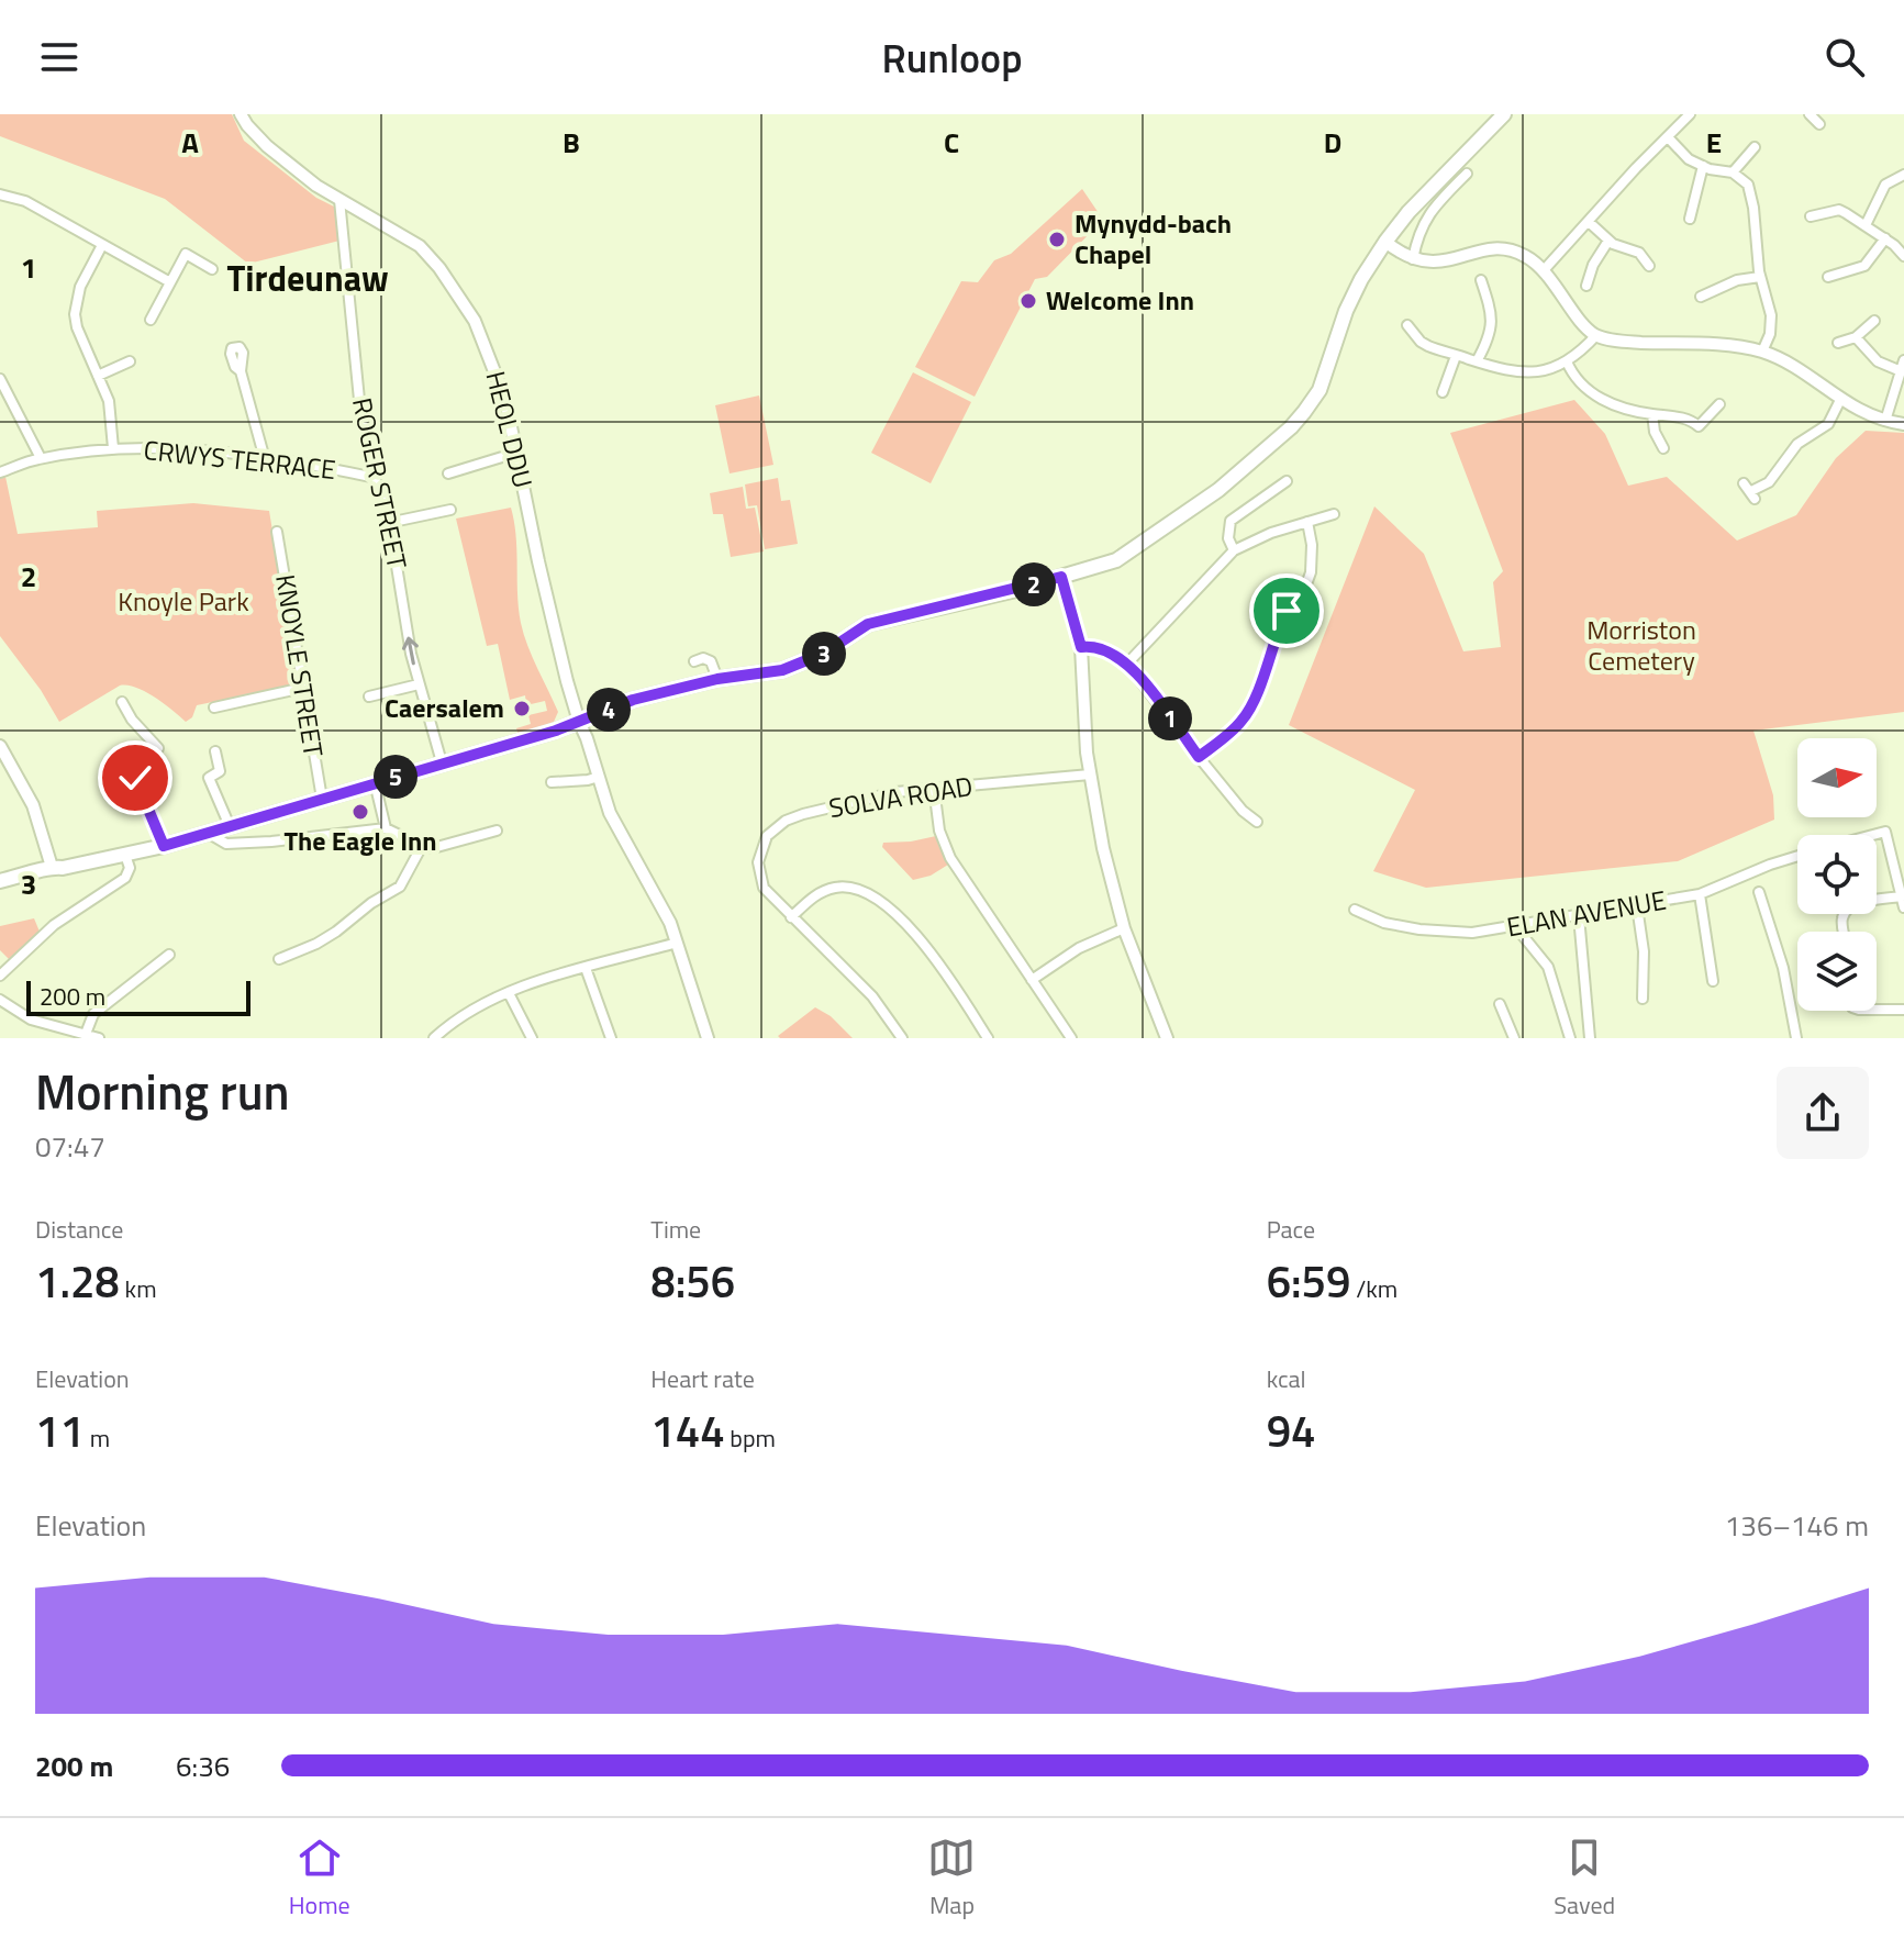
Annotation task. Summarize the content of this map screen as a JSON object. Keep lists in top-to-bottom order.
{
  "streets": {
    "street": [
      "HEOL DDU",
      "CRWYS TERRACE",
      "ROGER STREET",
      "KNOYLE STREET",
      "SOLVA ROAD",
      "ELAN AVENUE"
    ]
  },
  "crossings": [
    ["HEOL DDU", "ROGER STREET"],
    ["CRWYS TERRACE", "ROGER STREET"]
  ],
  "districts": ["Tirdeunaw"],
  "parks": ["Knoyle Park", "Morriston Cemetery"],
  "places": [
    "Mynydd-bach Chapel",
    "Welcome Inn",
    "Caersalem",
    "The Eagle Inn"
  ],
  "scale_bar": "200 m",
  "north": "right",
  "page": {
    "header": "Runloop",
    "pins": [
      "2",
      "3",
      "4",
      "1",
      "5"
    ],
    "scale": "200 m",
    "heading": ["Morning run", "07:47"],
    "stats": [
      ["Distance", "1.28 km"],
      ["Time", "8:56"],
      ["Pace", "6:59 /km"],
      ["Elevation", "11 m"],
      ["Heart rate", "144 bpm"],
      ["kcal", "94"]
    ],
    "chart": ["Elevation", "136–146 m"],
    "list": [
      {
        "name": "200 m",
        "note": "6:36"
      }
    ],
    "tabs": ["Home", "Map", "Saved"]
  },
  "grid": {
    "columns": [
      "A",
      "B",
      "C",
      "D",
      "E"
    ],
    "rows": ["1", "2", "3"]
  }
}
